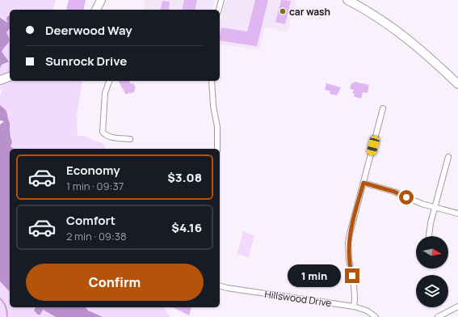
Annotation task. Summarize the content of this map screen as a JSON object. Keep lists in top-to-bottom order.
{
  "streets": {
    "street": ["Hillswood Drive"]
  },
  "places": ["car wash"],
  "north": "right",
  "page": {
    "banner": ["Deerwood Way", "Sunrock Drive"],
    "list": [
      {
        "name": "Economy",
        "note": "1 min · 09:37",
        "value": "$3.08"
      },
      {
        "name": "Comfort",
        "note": "2 min · 09:38",
        "value": "$4.16"
      }
    ],
    "buttons": "Confirm",
    "bubble": "1 min"
  }
}
